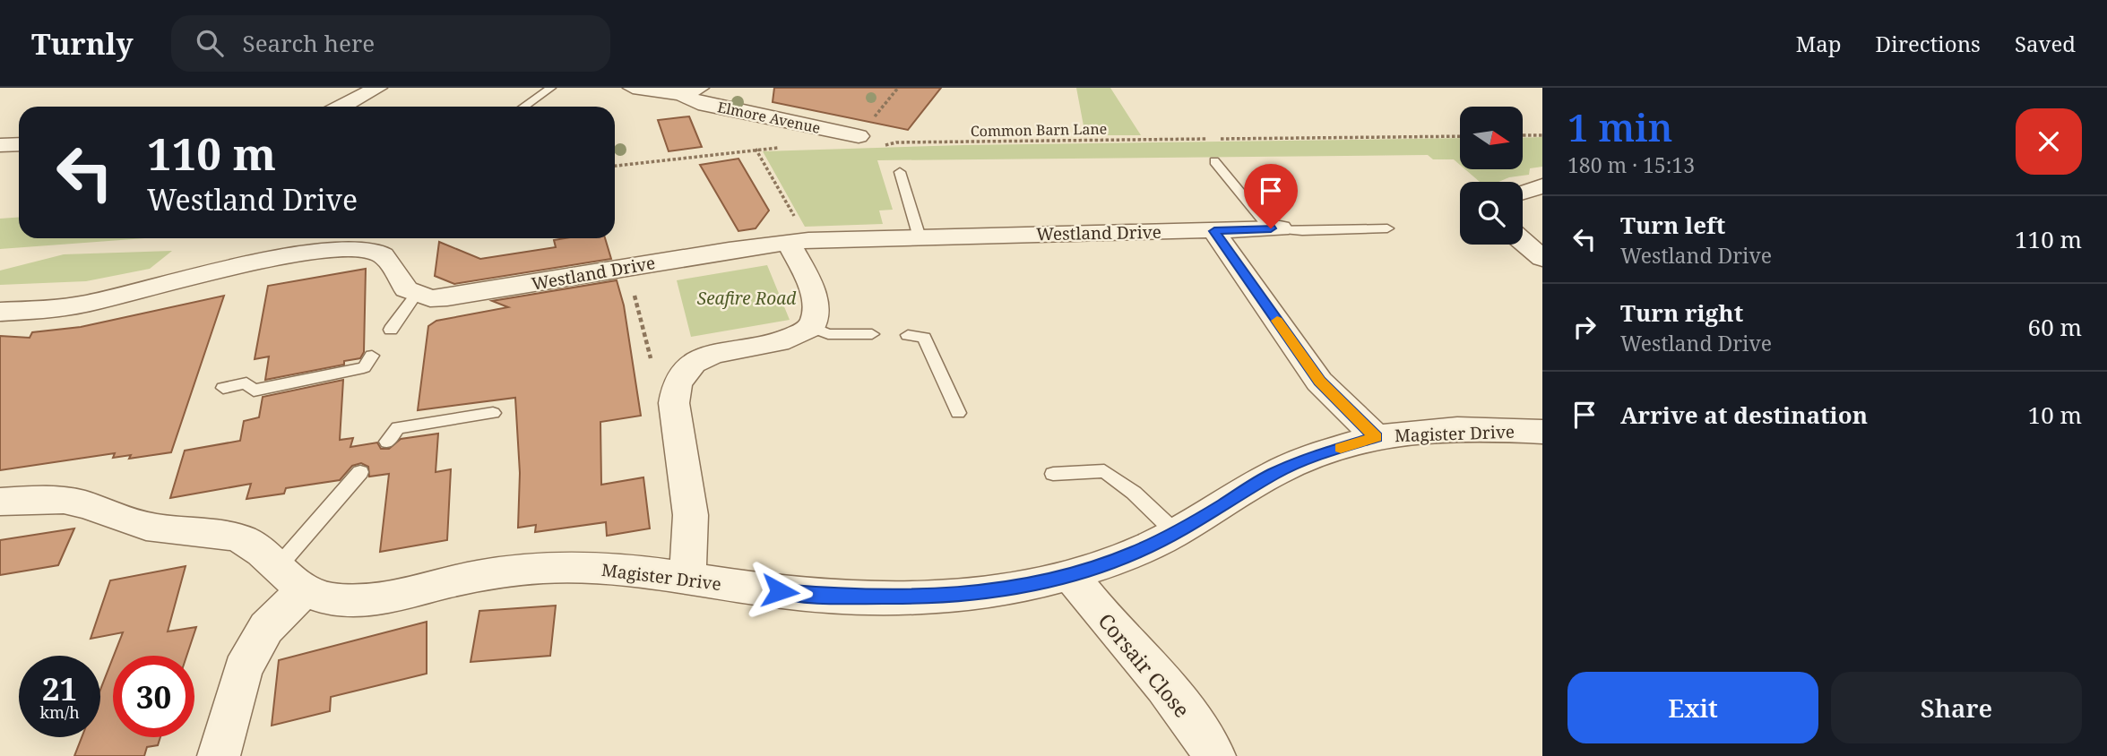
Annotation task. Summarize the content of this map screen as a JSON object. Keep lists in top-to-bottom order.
{
  "streets": {
    "street": [
      "Elmore Avenue",
      "Westland Drive",
      "Magister Drive",
      "Corsair Close"
    ],
    "path": ["Common Barn Lane"]
  },
  "crossings": [
    ["Magister Drive", "Corsair Close"]
  ],
  "parks": ["Seafire Road"],
  "north": "right",
  "page": {
    "header": "Turnly",
    "search": "Search here",
    "nav": ["Map", "Directions", "Saved"],
    "heading": ["1 min", "180 m · 15:13"],
    "turn": ["110 m", "Westland Drive"],
    "list": [
      {
        "name": "Turn left",
        "note": "Westland Drive",
        "value": "110 m"
      },
      {
        "name": "Turn right",
        "note": "Westland Drive",
        "value": "60 m"
      },
      {
        "name": "Arrive at destination",
        "value": "10 m"
      }
    ],
    "speed": "21 km/h",
    "limit": "30",
    "buttons": ["Exit", "Share"]
  }
}
